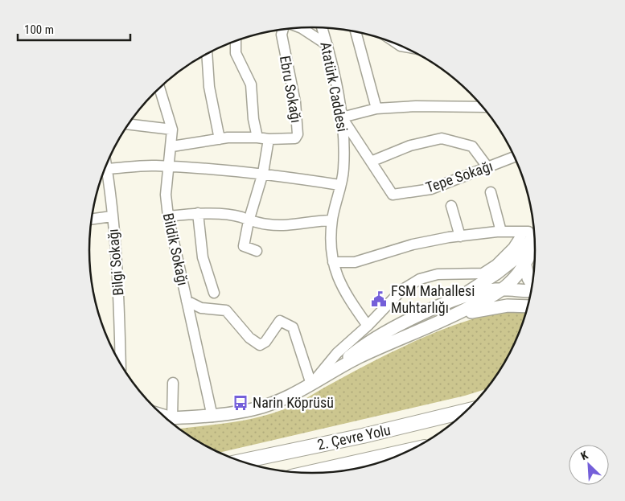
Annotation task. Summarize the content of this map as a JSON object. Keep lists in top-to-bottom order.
{
  "streets": {
    "highway": ["2. Çevre Yolu"],
    "street": [
      "Atatürk Caddesi",
      "Ebru Sokağı",
      "Tepe Sokağı",
      "Bildik Sokağı",
      "Bilgi Sokağı"
    ]
  },
  "crossings": [
    ["Atatürk Caddesi", "Tepe Sokağı"],
    ["Ebru Sokağı", "Bildik Sokağı"]
  ],
  "places": {
    "public building": ["FSM Mahallesi Muhtarlığı"],
    "bus stop": ["Narin Köprüsü"]
  },
  "scale_bar": "100 m",
  "north": "top left"
}
